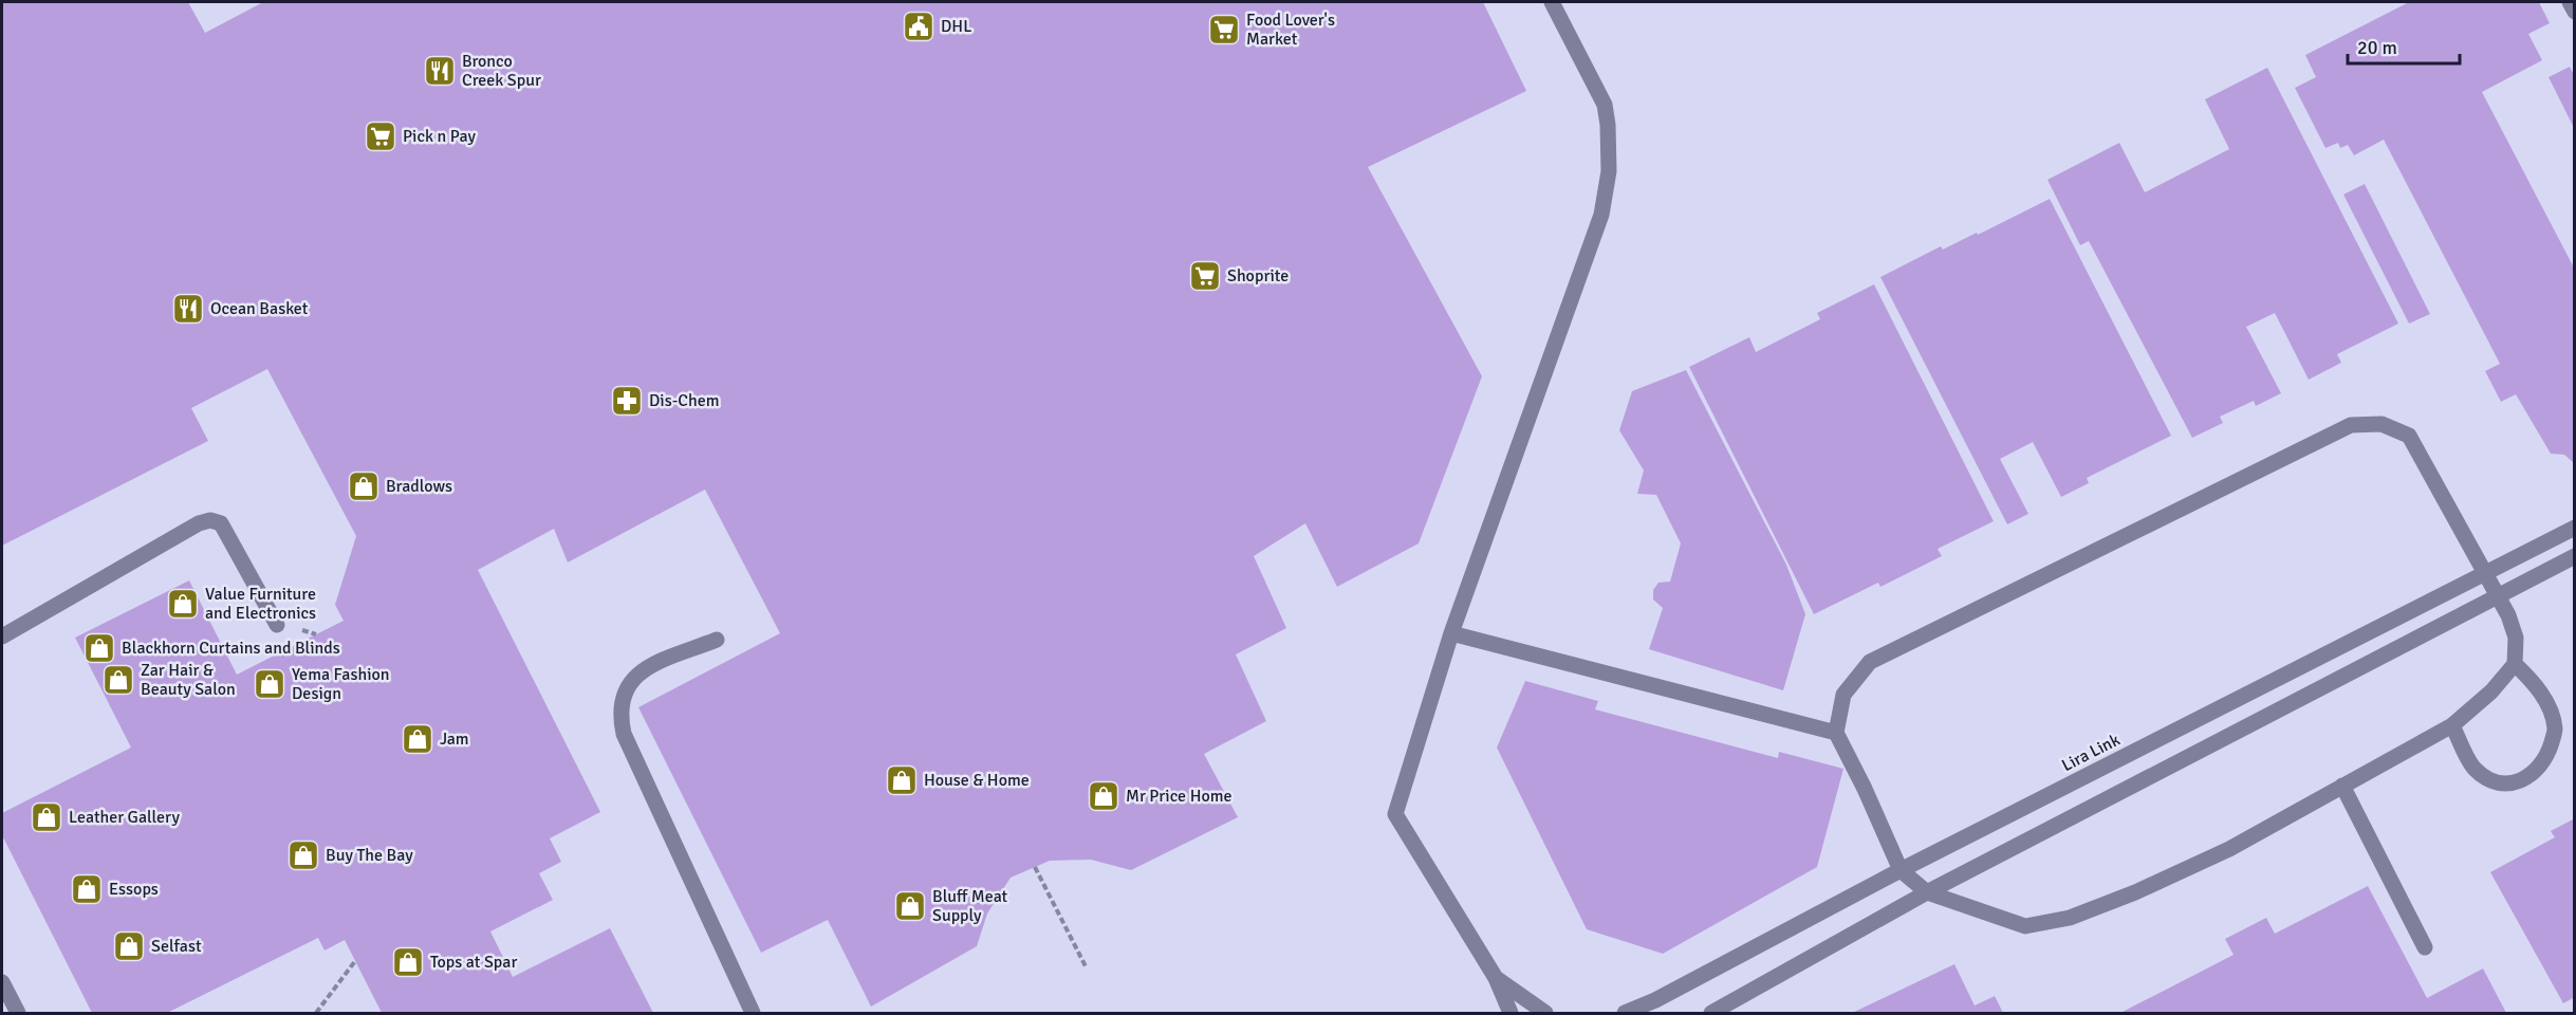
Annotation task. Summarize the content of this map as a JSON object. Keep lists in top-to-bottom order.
{
  "streets": {
    "street": ["Lira Link"]
  },
  "places": {
    "public building": ["DHL"],
    "supermarket": ["Food Lover's Market", "Pick n Pay", "Shoprite"],
    "restaurant": ["Bronco Creek Spur", "Ocean Basket"],
    "pharmacy": ["Dis-Chem"],
    "shop": [
      "Bradlows",
      "Value Furniture and Electronics",
      "Blackhorn Curtains and Blinds",
      "Zar Hair & Beauty Salon",
      "Yema Fashion Design",
      "Jam",
      "House & Home",
      "Mr Price Home",
      "Leather Gallery",
      "Buy The Bay",
      "Essops",
      "Bluff Meat Supply",
      "Selfast",
      "Tops at Spar"
    ]
  },
  "scale_bar": "20 m"
}
